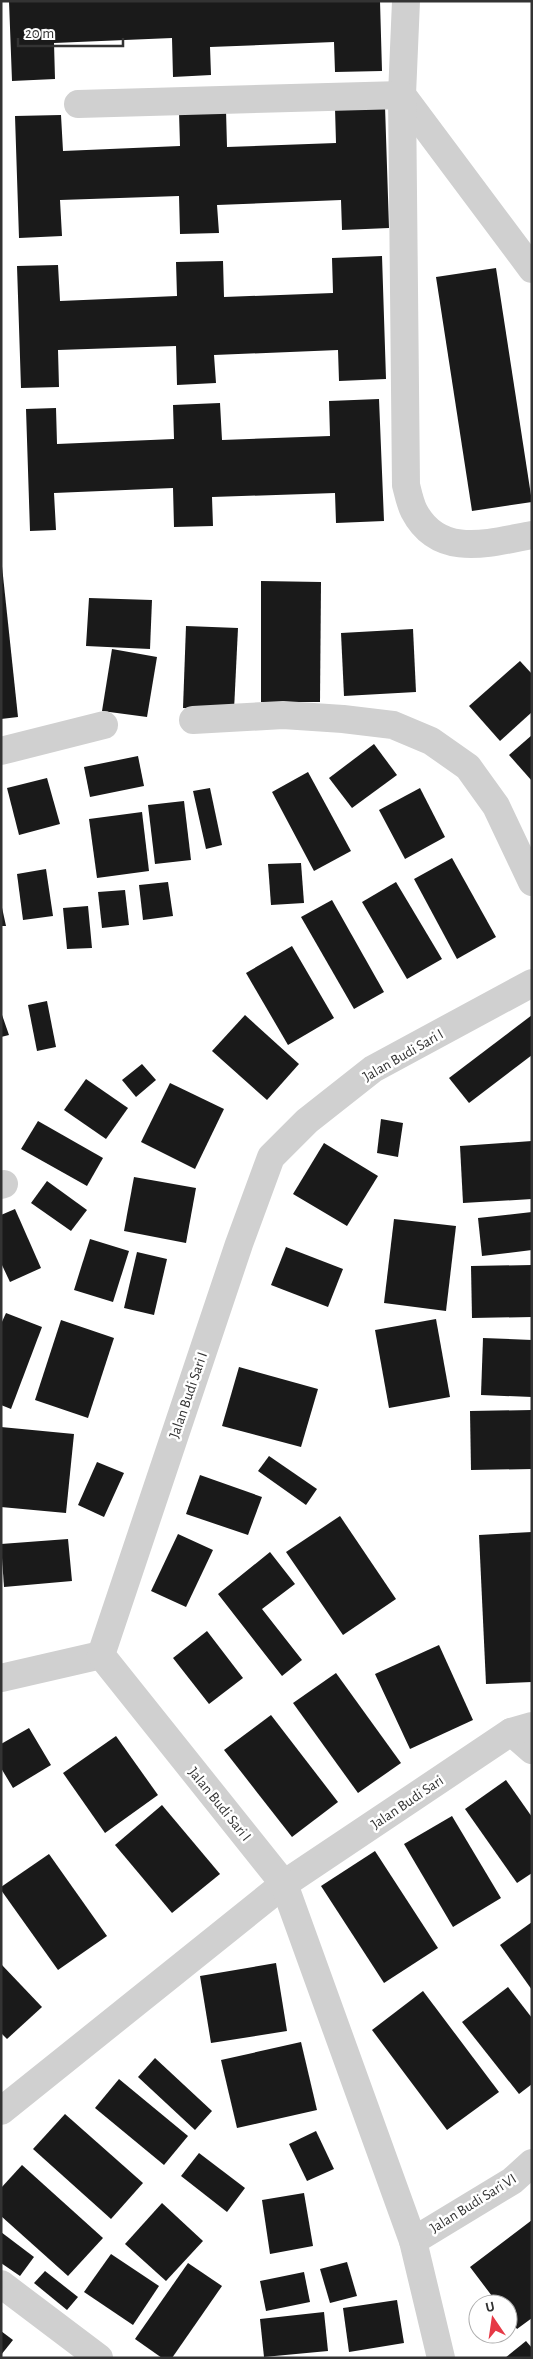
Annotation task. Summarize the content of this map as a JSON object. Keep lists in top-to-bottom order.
{
  "streets": {
    "street": ["Jalan Budi Sari I", "Jalan Budi Sari", "Jalan Budi Sari VI"]
  },
  "crossings": [
    ["Jalan Budi Sari I", "Jalan Budi Sari"],
    ["Jalan Budi Sari I", "Jalan Budi Sari VI"]
  ],
  "scale_bar": "20 m",
  "north": "top"
}
